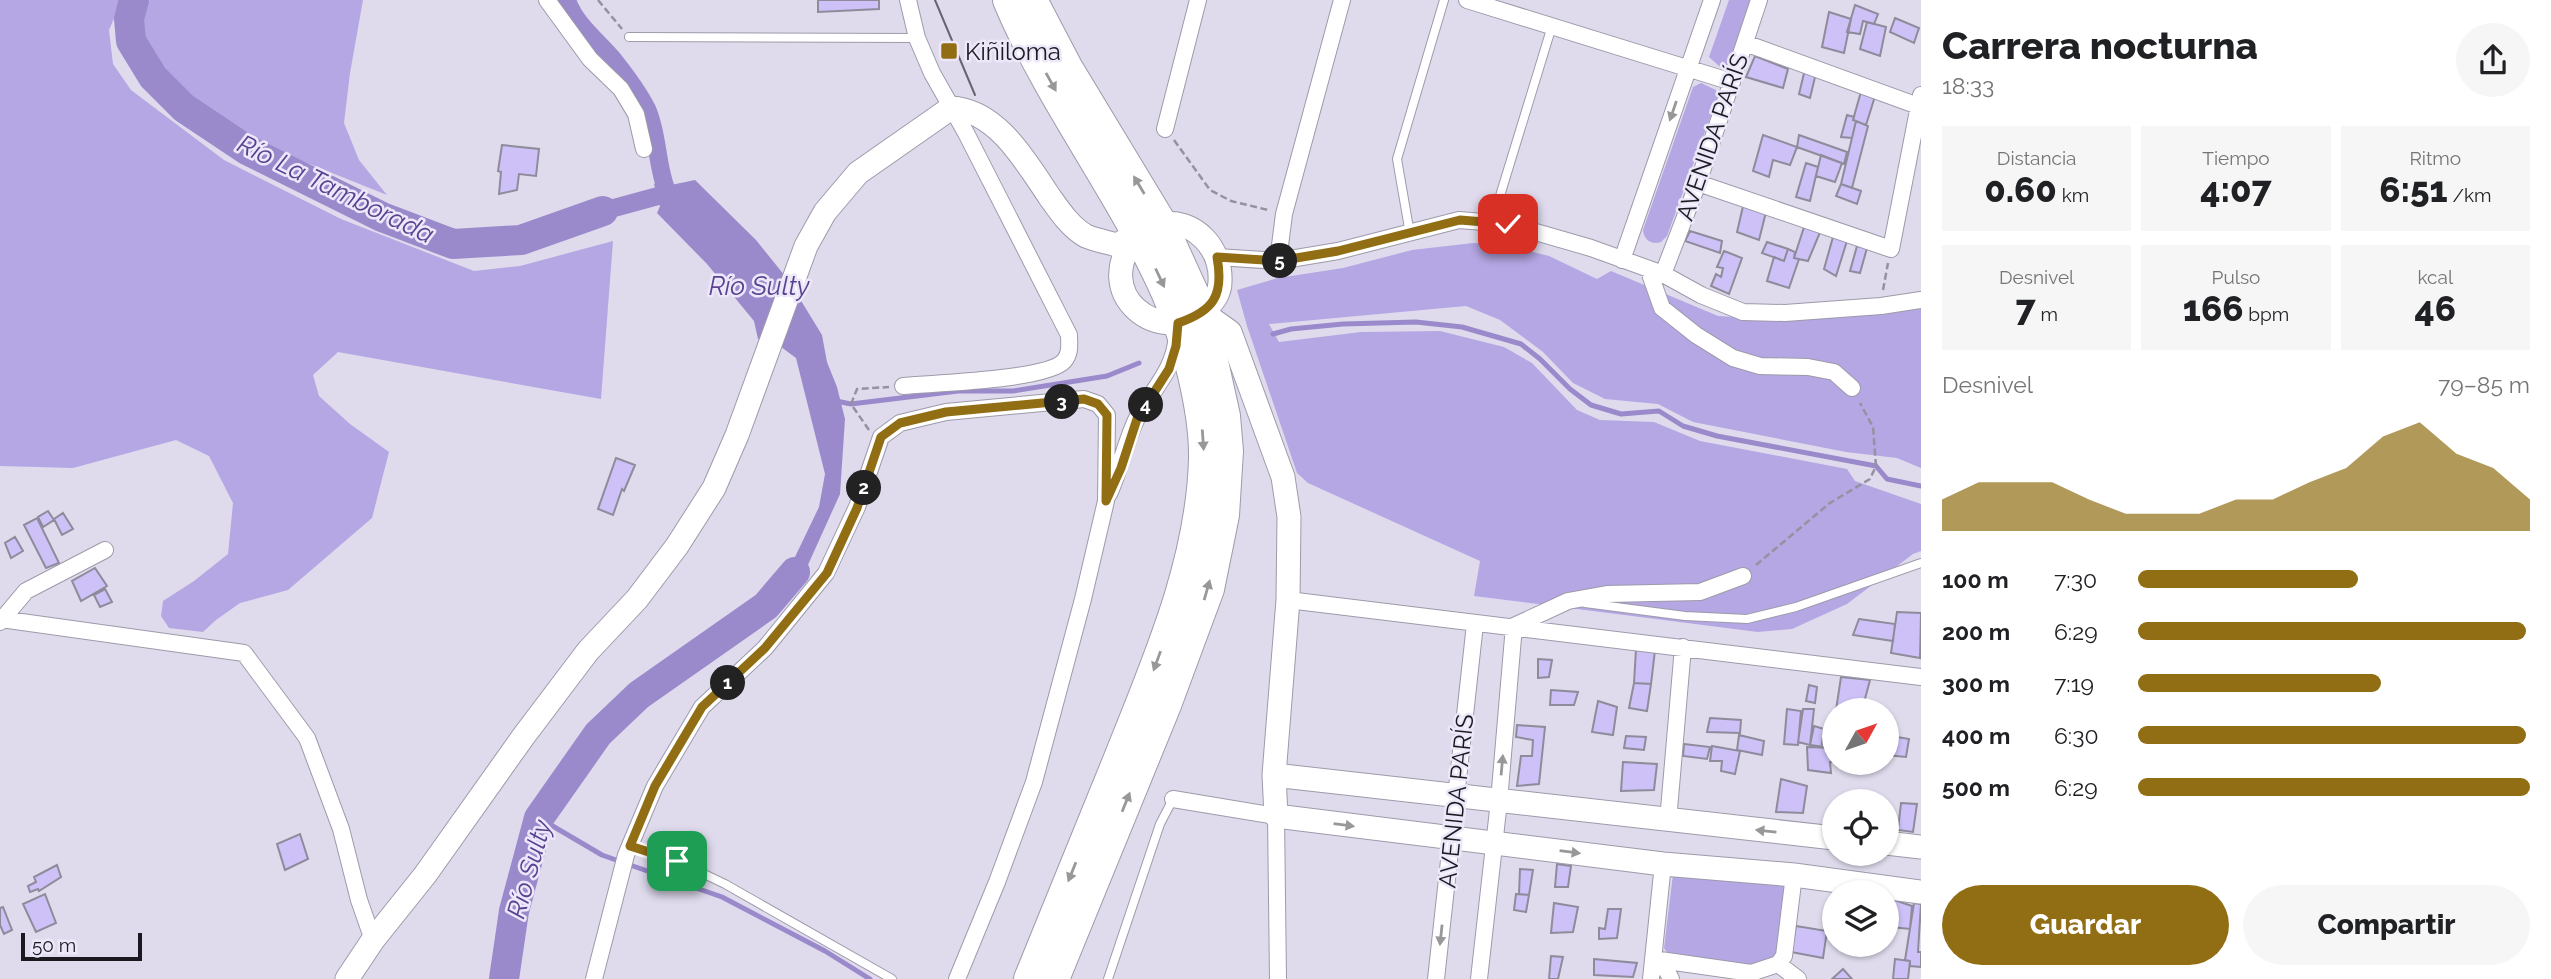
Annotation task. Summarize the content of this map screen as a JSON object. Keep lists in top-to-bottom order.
{
  "streets": {
    "street": ["AVENIDA PARÍS"]
  },
  "water": ["Río La Tamborada", "Río Sulty"],
  "places": {
    "transit": ["Kiñiloma"]
  },
  "scale_bar": "50 m",
  "north": "top right",
  "page": {
    "heading": ["Carrera nocturna", "18:33"],
    "stats": [
      ["Distancia", "0.60 km"],
      ["Tiempo", "4:07"],
      ["Ritmo", "6:51 /km"],
      ["Desnivel", "7 m"],
      ["Pulso", "166 bpm"],
      ["kcal", "46"]
    ],
    "pins": [
      "5",
      "3",
      "4",
      "2",
      "1"
    ],
    "chart": ["Desnivel", "79–85 m"],
    "list": [
      {
        "name": "100 m",
        "note": "7:30"
      },
      {
        "name": "200 m",
        "note": "6:29"
      },
      {
        "name": "300 m",
        "note": "7:19"
      },
      {
        "name": "400 m",
        "note": "6:30"
      },
      {
        "name": "500 m",
        "note": "6:29"
      }
    ],
    "buttons": ["Guardar", "Compartir"],
    "scale": "50 m"
  }
}
